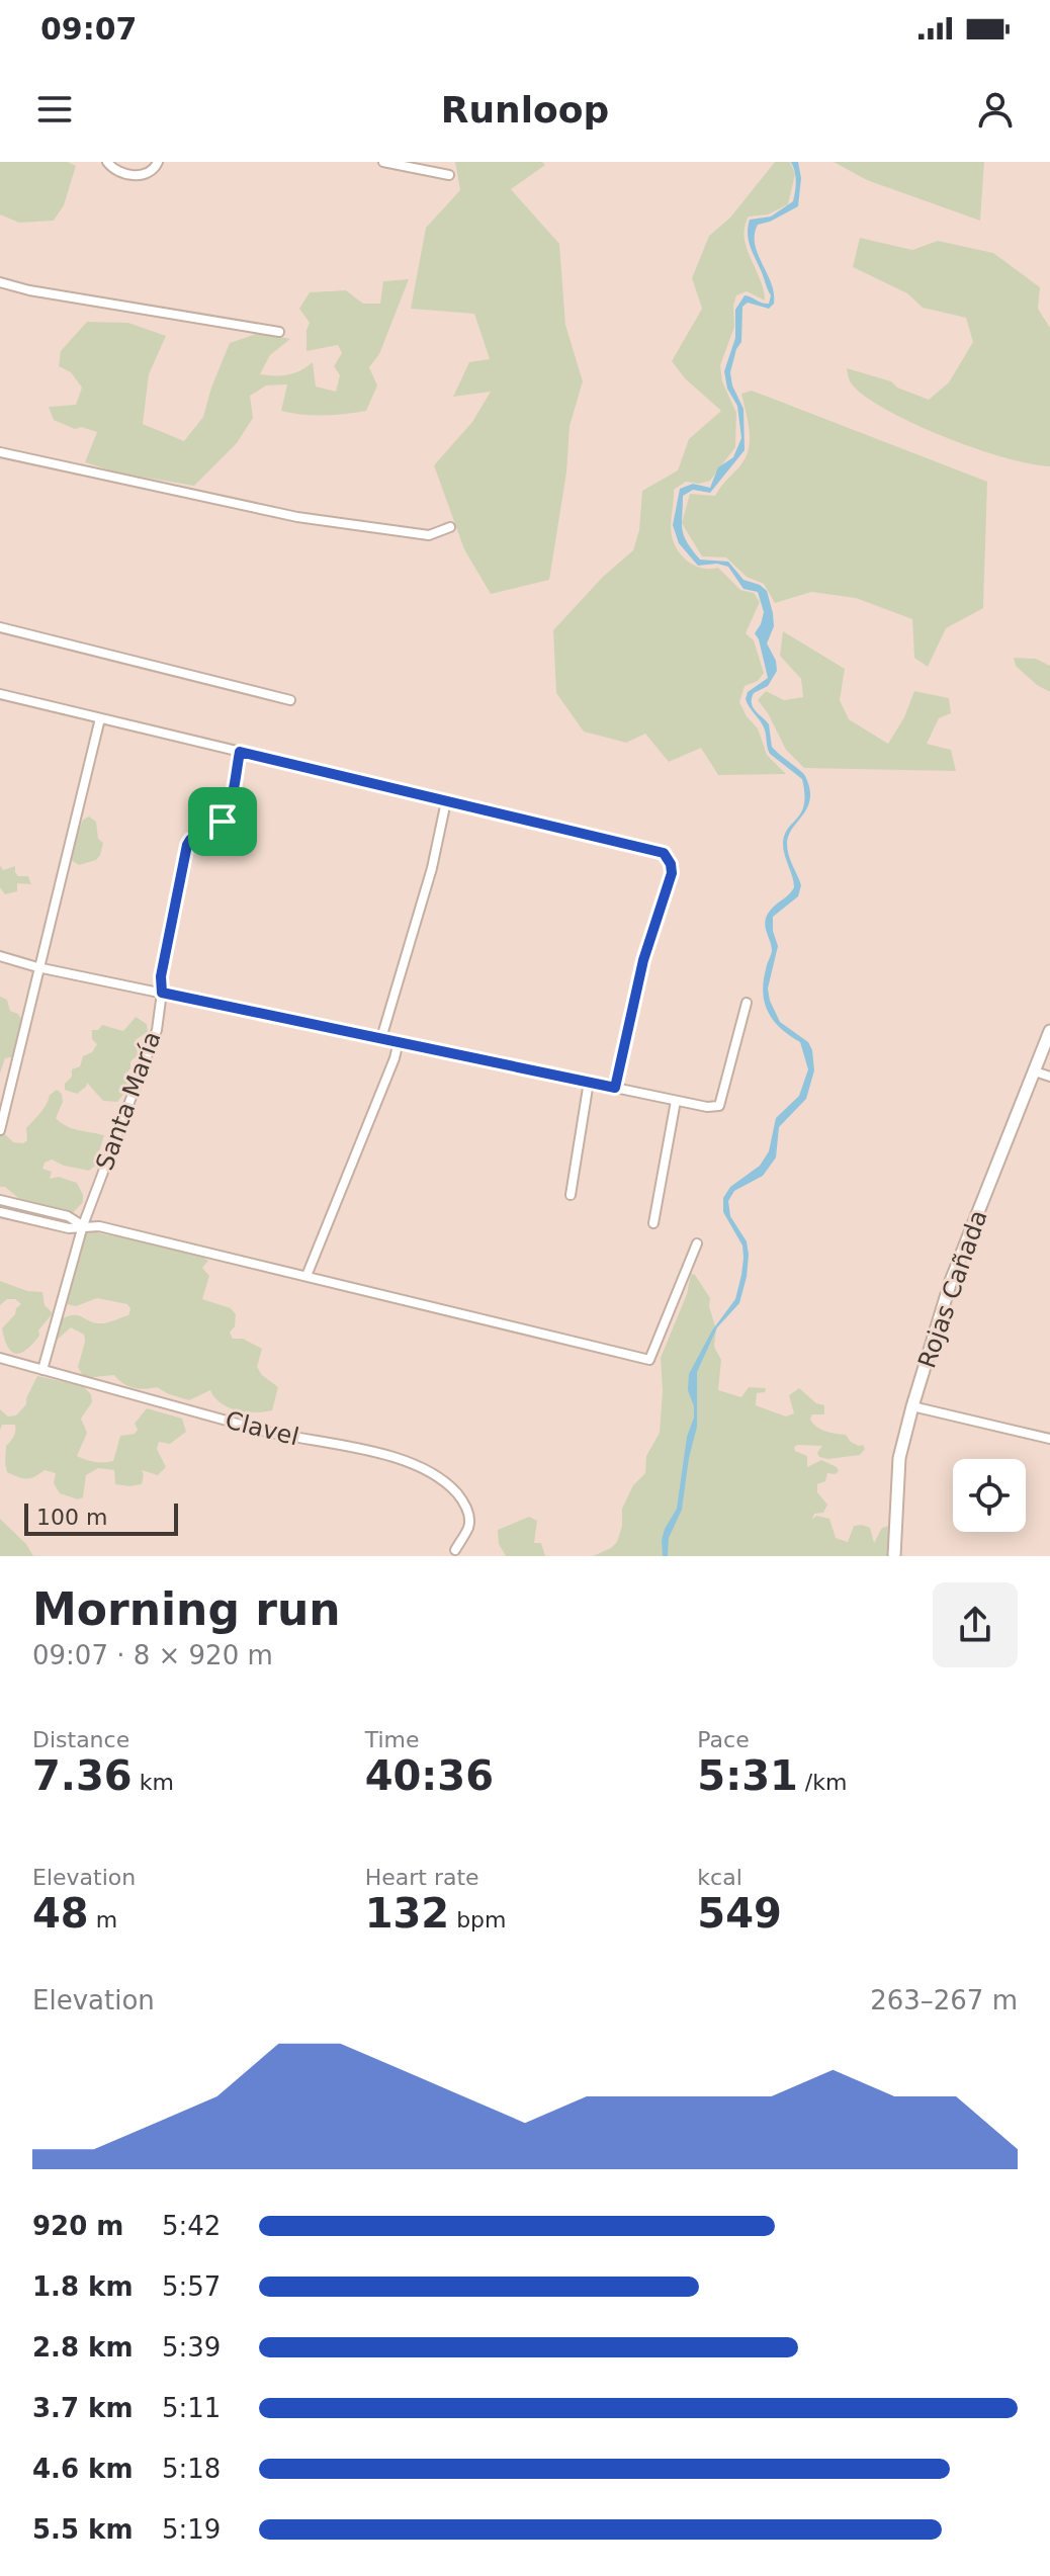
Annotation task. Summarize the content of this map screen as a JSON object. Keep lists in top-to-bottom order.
{
  "streets": {
    "main road": ["Rojas Cañada"],
    "street": ["Santa María", "Clavel"]
  },
  "crossings": [
    ["Santa María", "Clavel"]
  ],
  "scale_bar": "100 m",
  "page": {
    "status": "09:07",
    "header": "Runloop",
    "scale": "100 m",
    "heading": ["Morning run", "09:07 · 8 × 920 m"],
    "stats": [
      ["Distance", "7.36 km"],
      ["Time", "40:36"],
      ["Pace", "5:31 /km"],
      ["Elevation", "48 m"],
      ["Heart rate", "132 bpm"],
      ["kcal", "549"]
    ],
    "chart": ["Elevation", "263–267 m"],
    "list": [
      {
        "name": "920 m",
        "note": "5:42"
      },
      {
        "name": "1.8 km",
        "note": "5:57"
      },
      {
        "name": "2.8 km",
        "note": "5:39"
      },
      {
        "name": "3.7 km",
        "note": "5:11"
      },
      {
        "name": "4.6 km",
        "note": "5:18"
      },
      {
        "name": "5.5 km",
        "note": "5:19"
      }
    ]
  }
}
